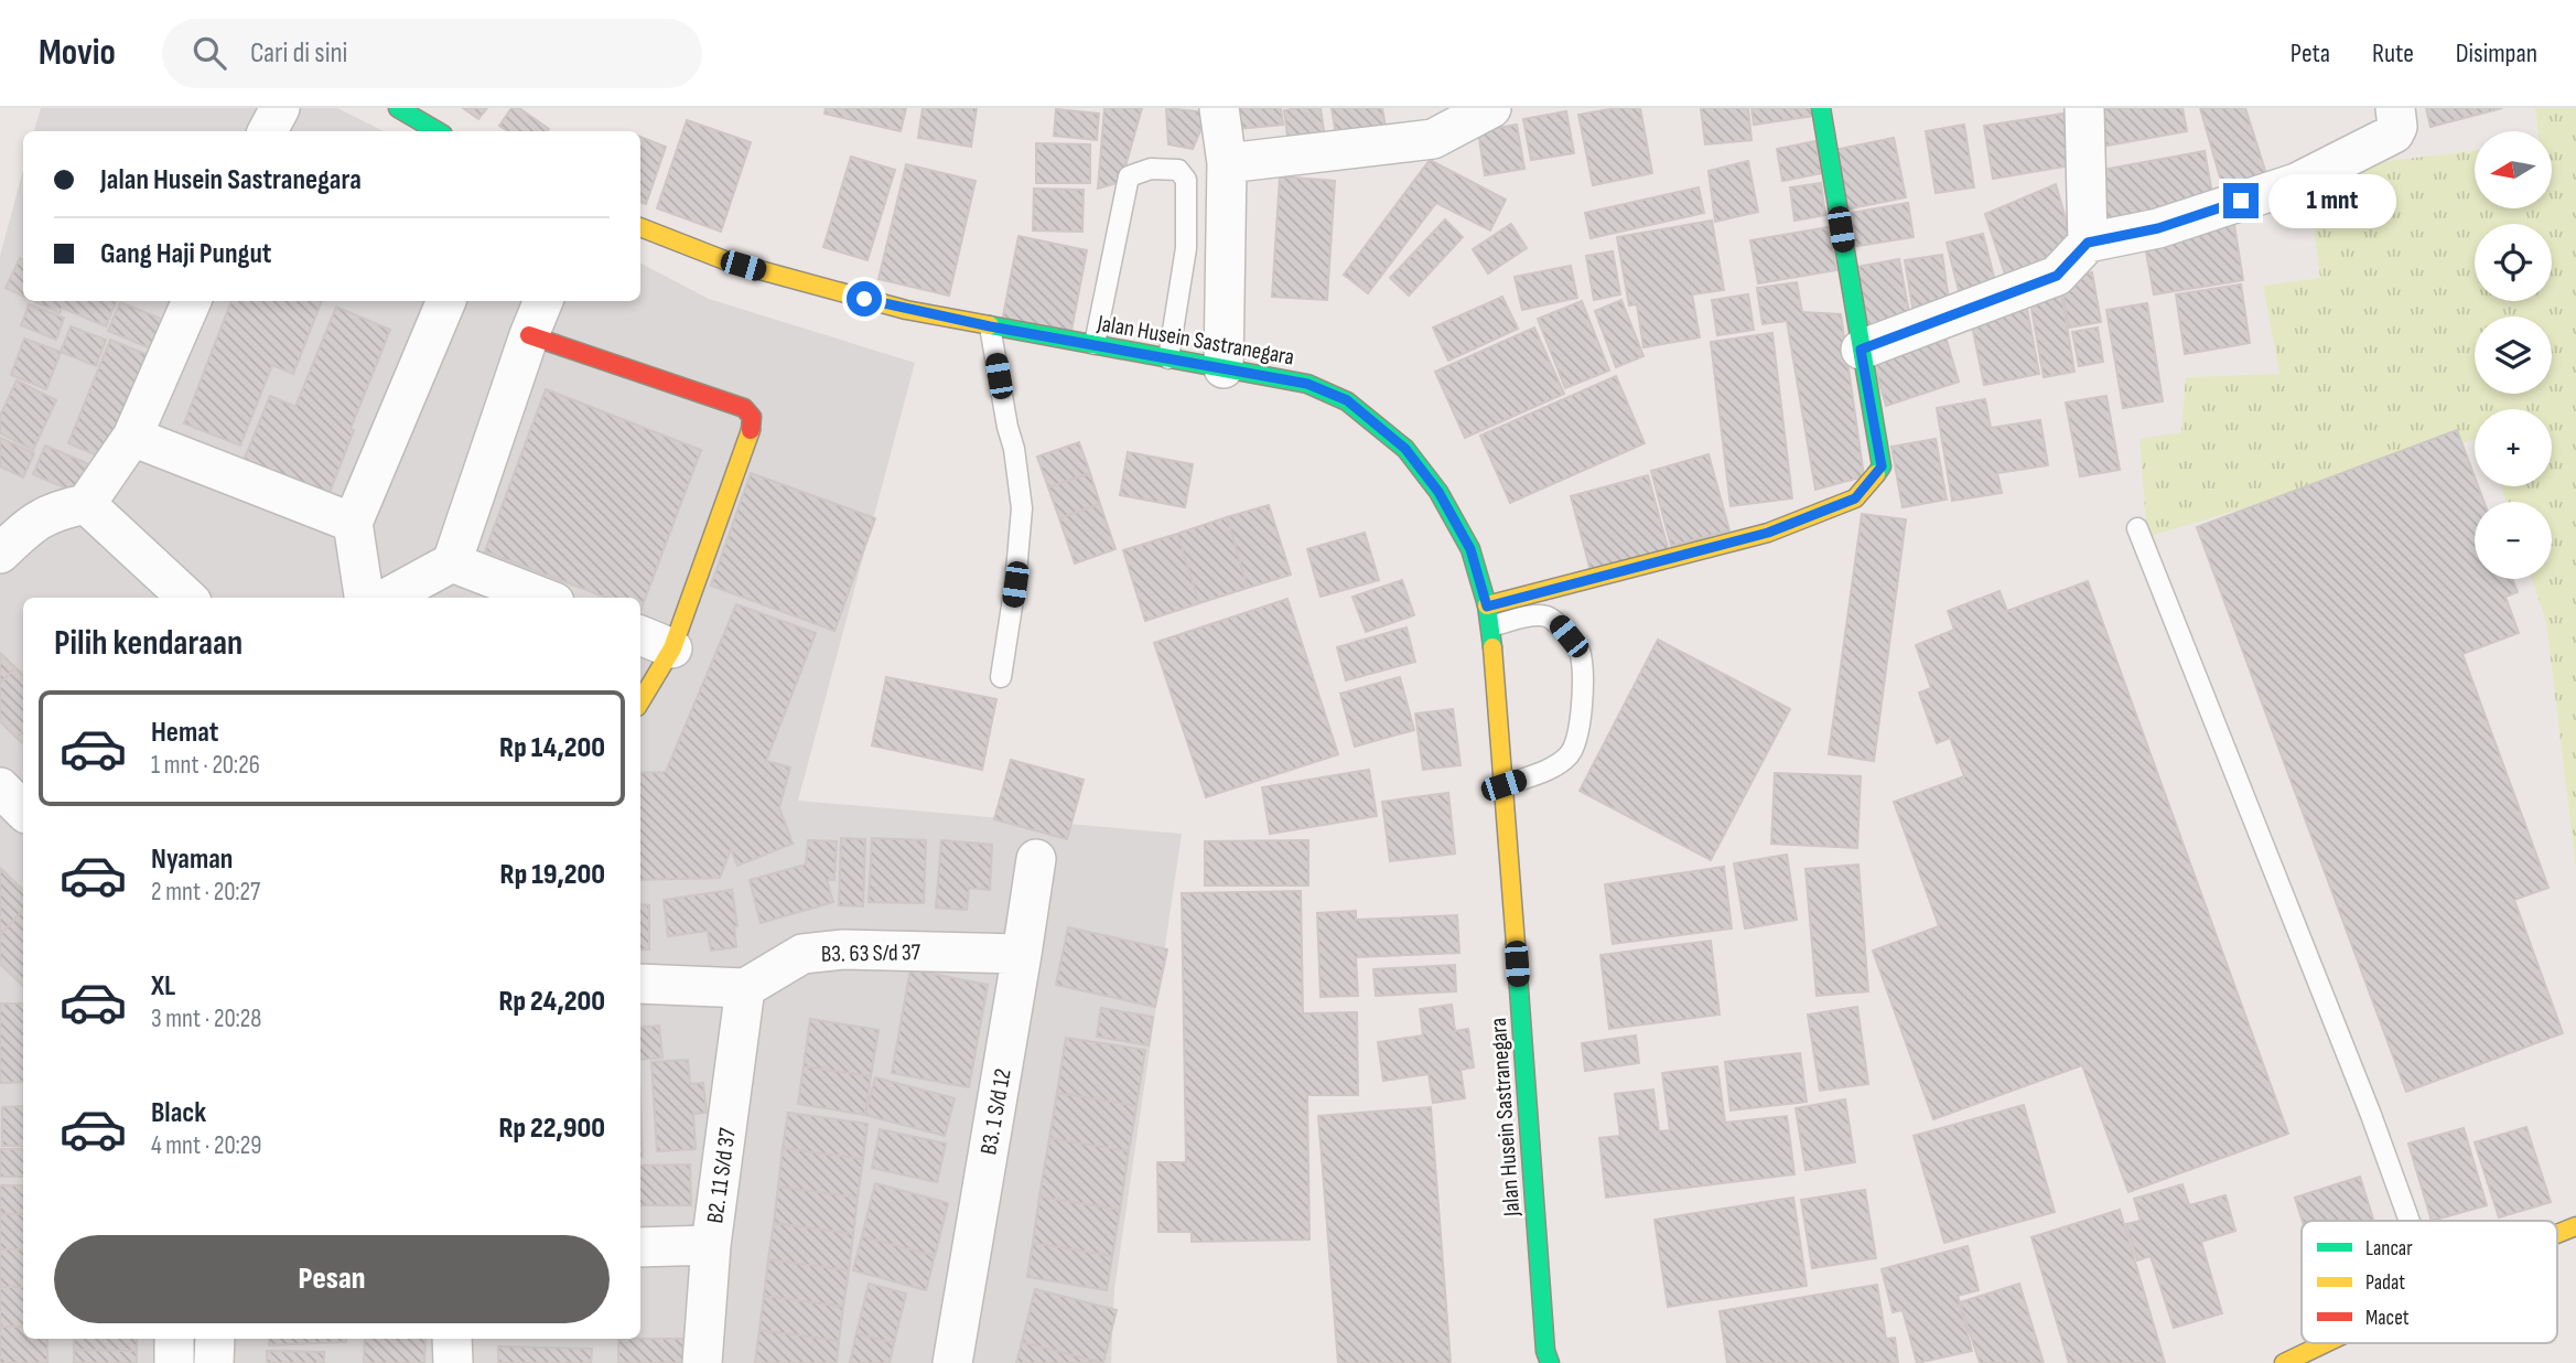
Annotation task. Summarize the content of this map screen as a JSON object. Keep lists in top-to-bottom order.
{
  "streets": {
    "main road": ["Jalan Husein Sastranegara"],
    "street": ["B3. 63 S/d 37", "B3. 1 S/d 12", "B2. 11 S/d 37"]
  },
  "crossings": [
    ["B3. 63 S/d 37", "B3. 1 S/d 12"],
    ["B3. 63 S/d 37", "B2. 11 S/d 37"]
  ],
  "legend": ["Lancar", "Padat", "Macet"],
  "north": "left",
  "page": {
    "header": "Movio",
    "search": "Cari di sini",
    "nav": ["Peta", "Rute", "Disimpan"],
    "map_buttons": ["+", "−"],
    "banner": ["Jalan Husein Sastranegara", "Gang Haji Pungut"],
    "bubble": "1 mnt",
    "heading": "Pilih kendaraan",
    "list": [
      {
        "name": "Hemat",
        "note": "1 mnt · 20:26",
        "value": "Rp 14,200"
      },
      {
        "name": "Nyaman",
        "note": "2 mnt · 20:27",
        "value": "Rp 19,200"
      },
      {
        "name": "XL",
        "note": "3 mnt · 20:28",
        "value": "Rp 24,200"
      },
      {
        "name": "Black",
        "note": "4 mnt · 20:29",
        "value": "Rp 22,900"
      }
    ],
    "buttons": "Pesan"
  }
}
